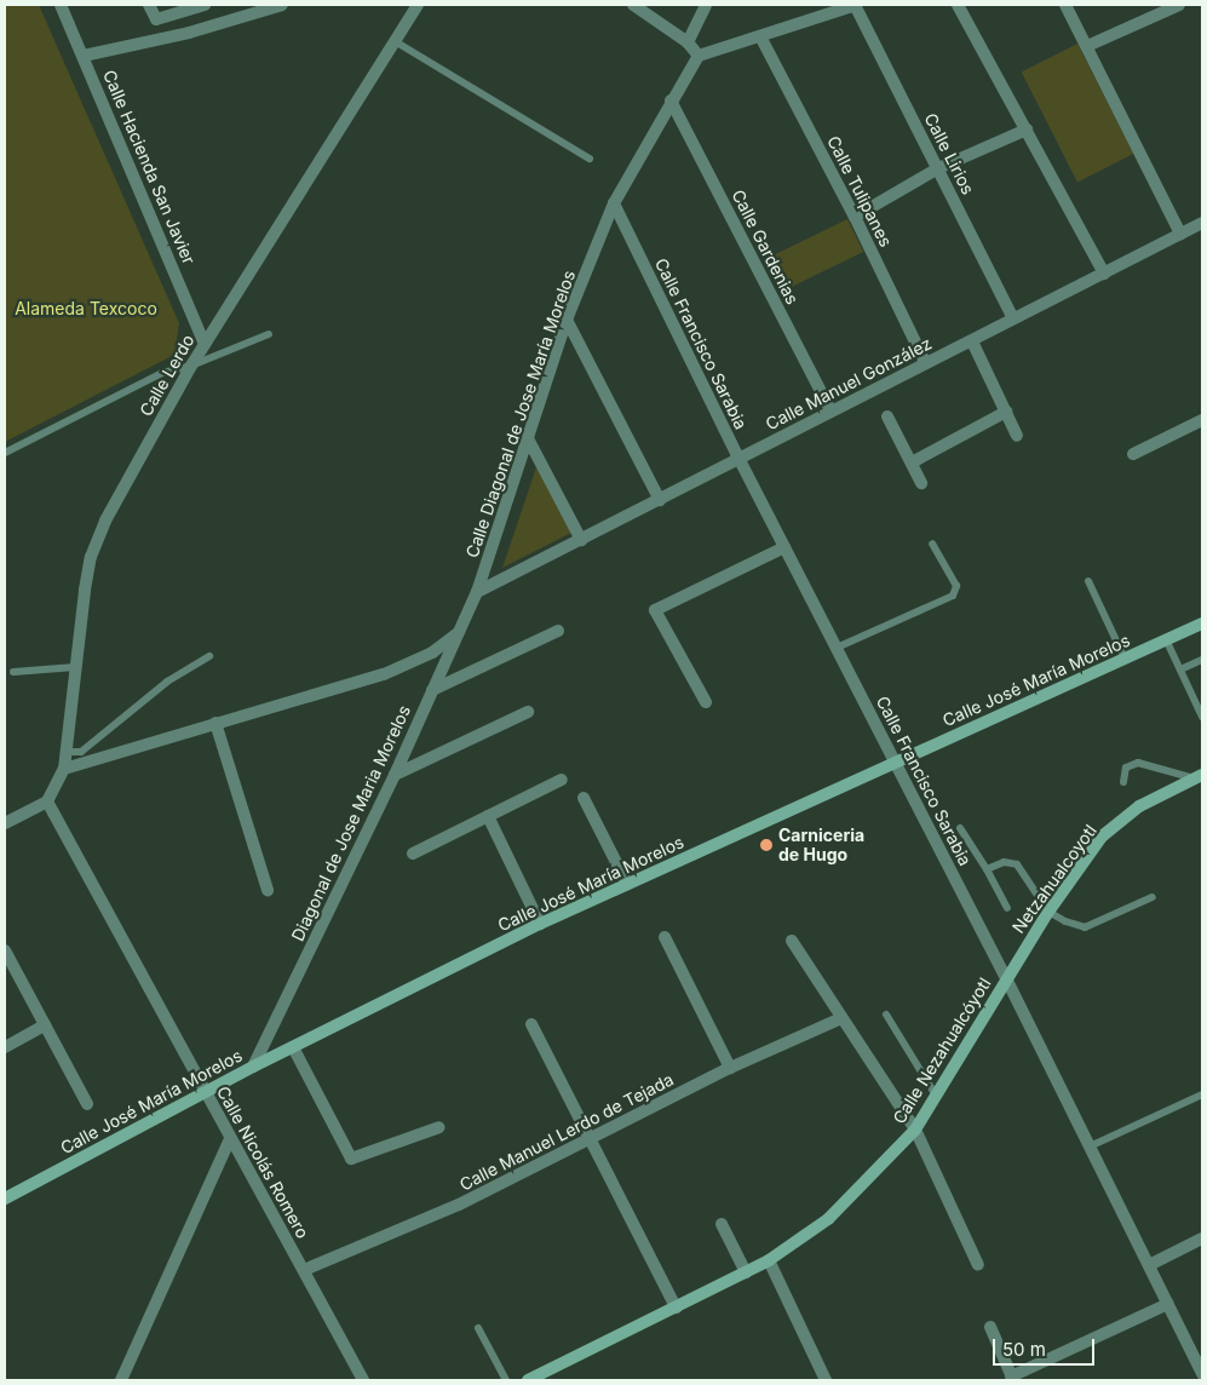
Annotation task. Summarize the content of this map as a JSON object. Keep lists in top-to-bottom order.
{
  "streets": {
    "street": [
      "Calle Lirios",
      "Calle Hacienda San Javier",
      "Calle Tulipanes",
      "Calle Gardenias",
      "Calle Francisco Sarabia",
      "Calle Lerdo",
      "Calle Manuel González",
      "Calle Diagonal de Jose María Morelos",
      "Calle José María Morelos",
      "Diagonal de Jose Maria Morelos",
      "Netzahualcoyotl",
      "Calle Nezahualcóyotl",
      "Calle Manuel Lerdo de Tejada",
      "Calle Nicolás Romero"
    ]
  },
  "crossings": [
    ["Calle Lirios", "Calle Manuel González"],
    ["Calle Hacienda San Javier", "Calle Lerdo"],
    ["Calle Tulipanes", "Calle Manuel González"],
    ["Calle Gardenias", "Calle Manuel González"],
    ["Calle Gardenias", "Calle Diagonal de Jose María Morelos"],
    ["Calle Francisco Sarabia", "Calle Manuel González"],
    ["Calle Francisco Sarabia", "Calle Diagonal de Jose María Morelos"],
    ["Calle Francisco Sarabia", "Calle José María Morelos"],
    ["Calle Francisco Sarabia", "Netzahualcoyotl"],
    ["Calle Francisco Sarabia", "Calle Nezahualcóyotl"],
    ["Calle Lerdo", "Calle Nicolás Romero"],
    ["Calle Manuel González", "Calle Diagonal de Jose María Morelos"],
    ["Calle Manuel González", "Diagonal de Jose Maria Morelos"],
    ["Calle Diagonal de Jose María Morelos", "Diagonal de Jose Maria Morelos"],
    ["Calle José María Morelos", "Diagonal de Jose Maria Morelos"],
    ["Calle José María Morelos", "Calle Nicolás Romero"],
    ["Netzahualcoyotl", "Calle Nezahualcóyotl"],
    ["Calle Manuel Lerdo de Tejada", "Calle Nicolás Romero"]
  ],
  "parks": ["Alameda Texcoco"],
  "places": ["Carniceria de Hugo"],
  "scale_bar": "50 m"
}
